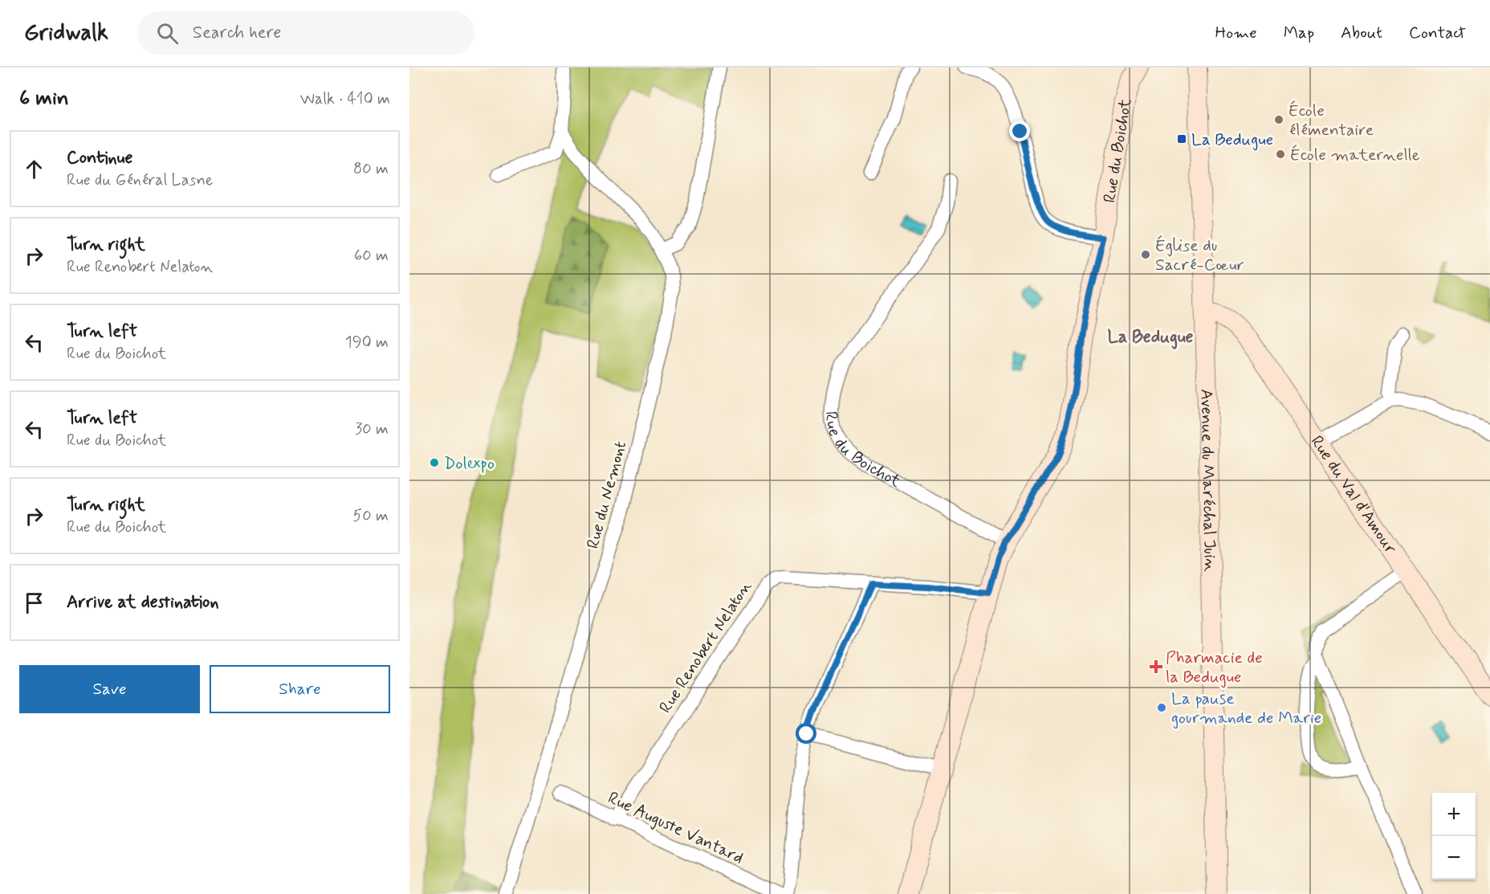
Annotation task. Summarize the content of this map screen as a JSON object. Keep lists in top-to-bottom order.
{
  "streets": {
    "street": [
      "Rue du Boichot",
      "Avenue du Maréchal Juin",
      "Rue du Nemont",
      "Rue du Val d'Amour",
      "Rue Renobert Nelaton",
      "Rue Auguste Vantard"
    ]
  },
  "crossings": [
    ["Rue du Boichot", "Rue Renobert Nelaton"],
    ["Avenue du Maréchal Juin", "Rue du Val d'Amour"],
    ["Rue Renobert Nelaton", "Rue Auguste Vantard"]
  ],
  "districts": ["La Bedugue"],
  "places": {
    "other": [
      "École élémentaire",
      "École maternelle",
      "Église du Sacré-Cœur",
      "Dolexpo",
      "La pause gourmande de Marie"
    ],
    "transit": ["La Bedugue"],
    "health": ["Pharmacie de la Bedugue"]
  },
  "page": {
    "header": "Gridwalk",
    "search": "Search here",
    "nav": [
      "Home",
      "Map",
      "About",
      "Contact"
    ],
    "heading": ["6 min", "Walk · 410 m"],
    "list": [
      ["Continue", "Rue du Général Lasne", "80 m"],
      ["Turn right", "Rue Renobert Nelaton", "60 m"],
      ["Turn left", "Rue du Boichot", "190 m"],
      ["Turn left", "Rue du Boichot", "30 m"],
      ["Turn right", "Rue du Boichot", "50 m"],
      "Arrive at destination"
    ],
    "buttons": ["Save", "Share"],
    "map_buttons": ["+", "−"]
  }
}
